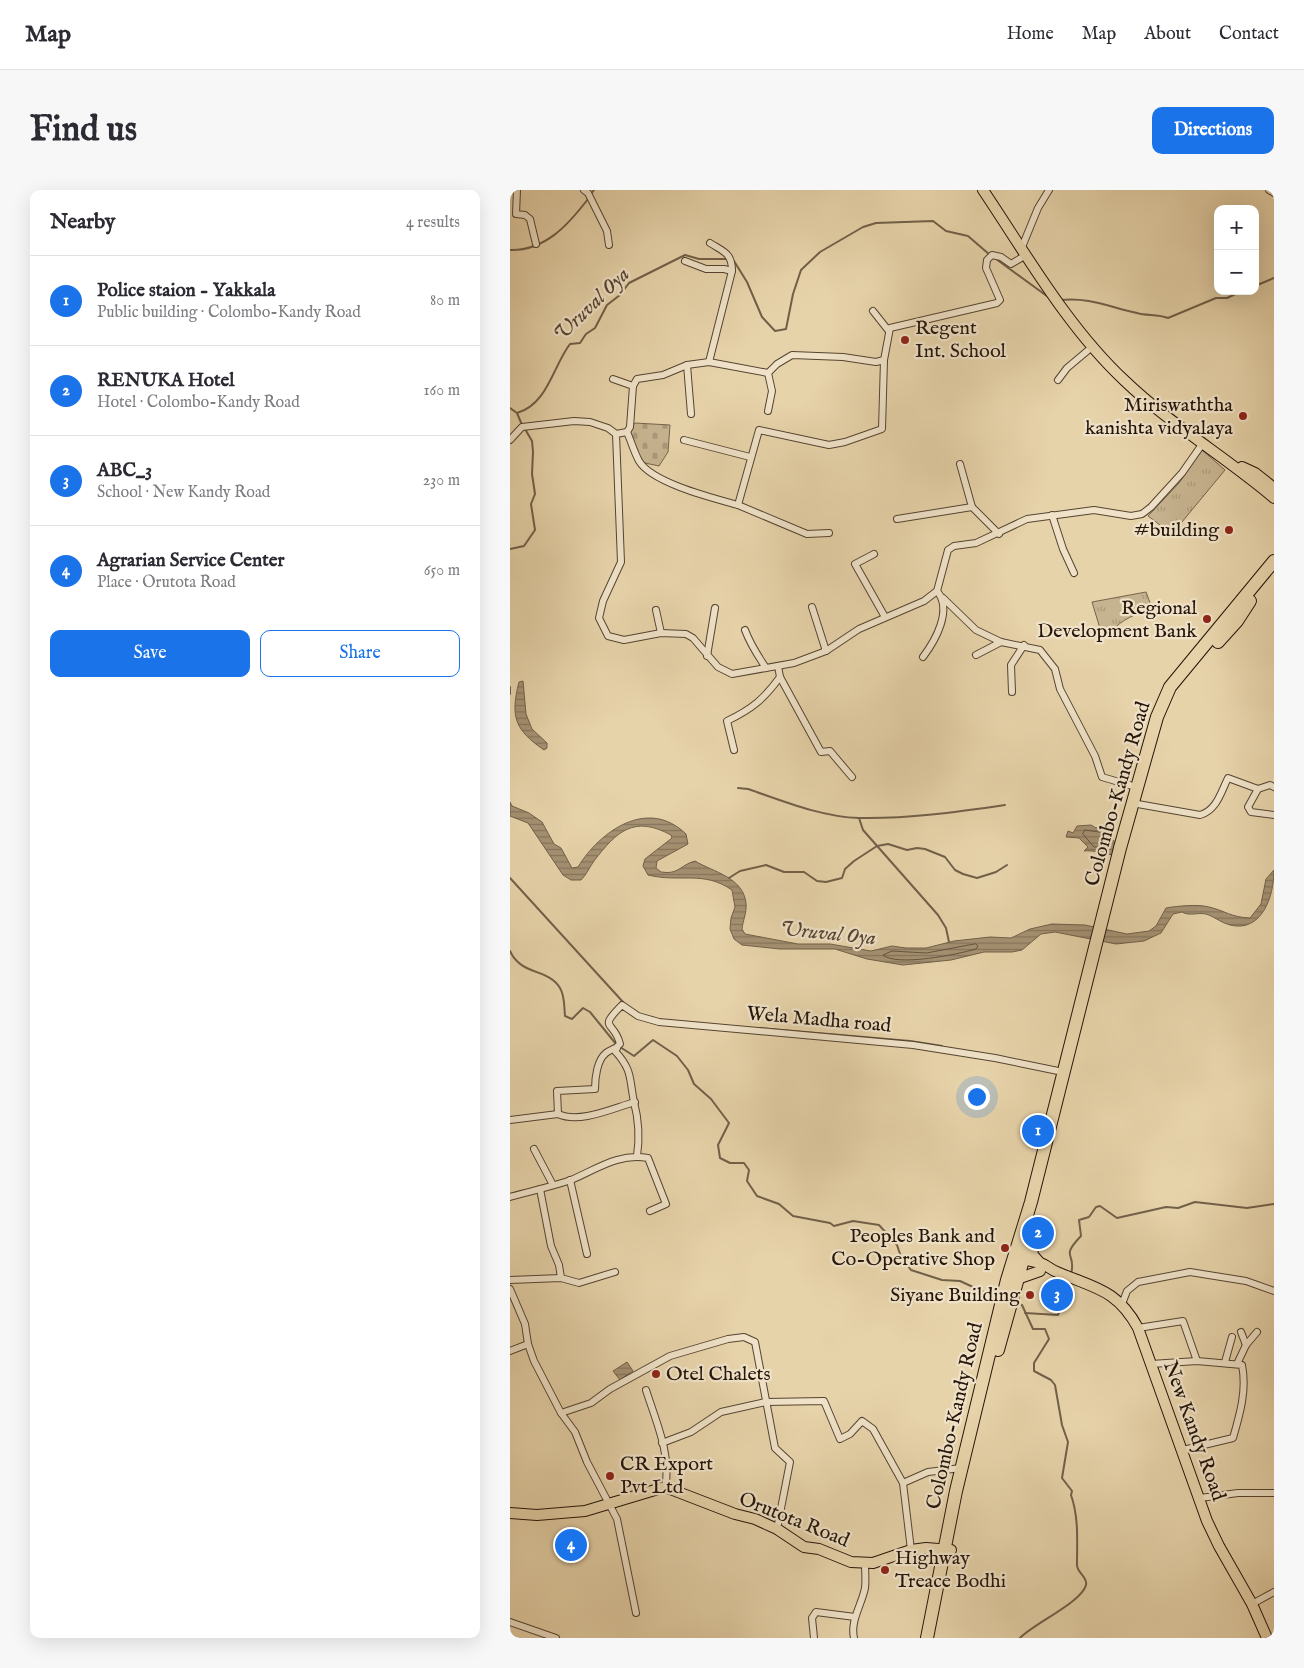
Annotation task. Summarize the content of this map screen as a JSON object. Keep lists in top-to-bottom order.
{
  "streets": {
    "highway": ["Colombo-Kandy Road"],
    "main road": ["New Kandy Road", "Orutota Road"],
    "street": ["Wela Madha road"]
  },
  "crossings": [
    ["Colombo-Kandy Road", "Wela Madha road"],
    ["Colombo-Kandy Road", "New Kandy Road"],
    ["Colombo-Kandy Road", "Orutota Road"]
  ],
  "water": ["Uruval Oya"],
  "places": [
    "Regent Int. School",
    "Miriswaththa kanishta vidyalaya",
    "#building",
    "Regional Development Bank",
    "Peoples Bank and Co-Operative Shop",
    "Siyane Building",
    "Otel Chalets",
    "CR Export Pvt Ltd",
    "Highway Treace Bodhi"
  ],
  "page": {
    "header": "Map",
    "nav": [
      "Home",
      "Map",
      "About",
      "Contact"
    ],
    "buttons": [
      "Directions",
      ["Save", "Share"]
    ],
    "title": "Find us",
    "heading": ["Nearby", "4 results"],
    "map_buttons": ["+", "−"],
    "list": [
      {
        "mark": "1",
        "name": "Police staion - Yakkala",
        "note": "Public building · Colombo-Kandy Road",
        "value": "80 m"
      },
      {
        "mark": "2",
        "name": "RENUKA Hotel",
        "note": "Hotel · Colombo-Kandy Road",
        "value": "160 m"
      },
      {
        "mark": "3",
        "name": "ABC_3",
        "note": "School · New Kandy Road",
        "value": "230 m"
      },
      {
        "mark": "4",
        "name": "Agrarian Service Center",
        "note": "Place · Orutota Road",
        "value": "650 m"
      }
    ],
    "pins": [
      "1",
      "2",
      "3",
      "4"
    ]
  }
}
